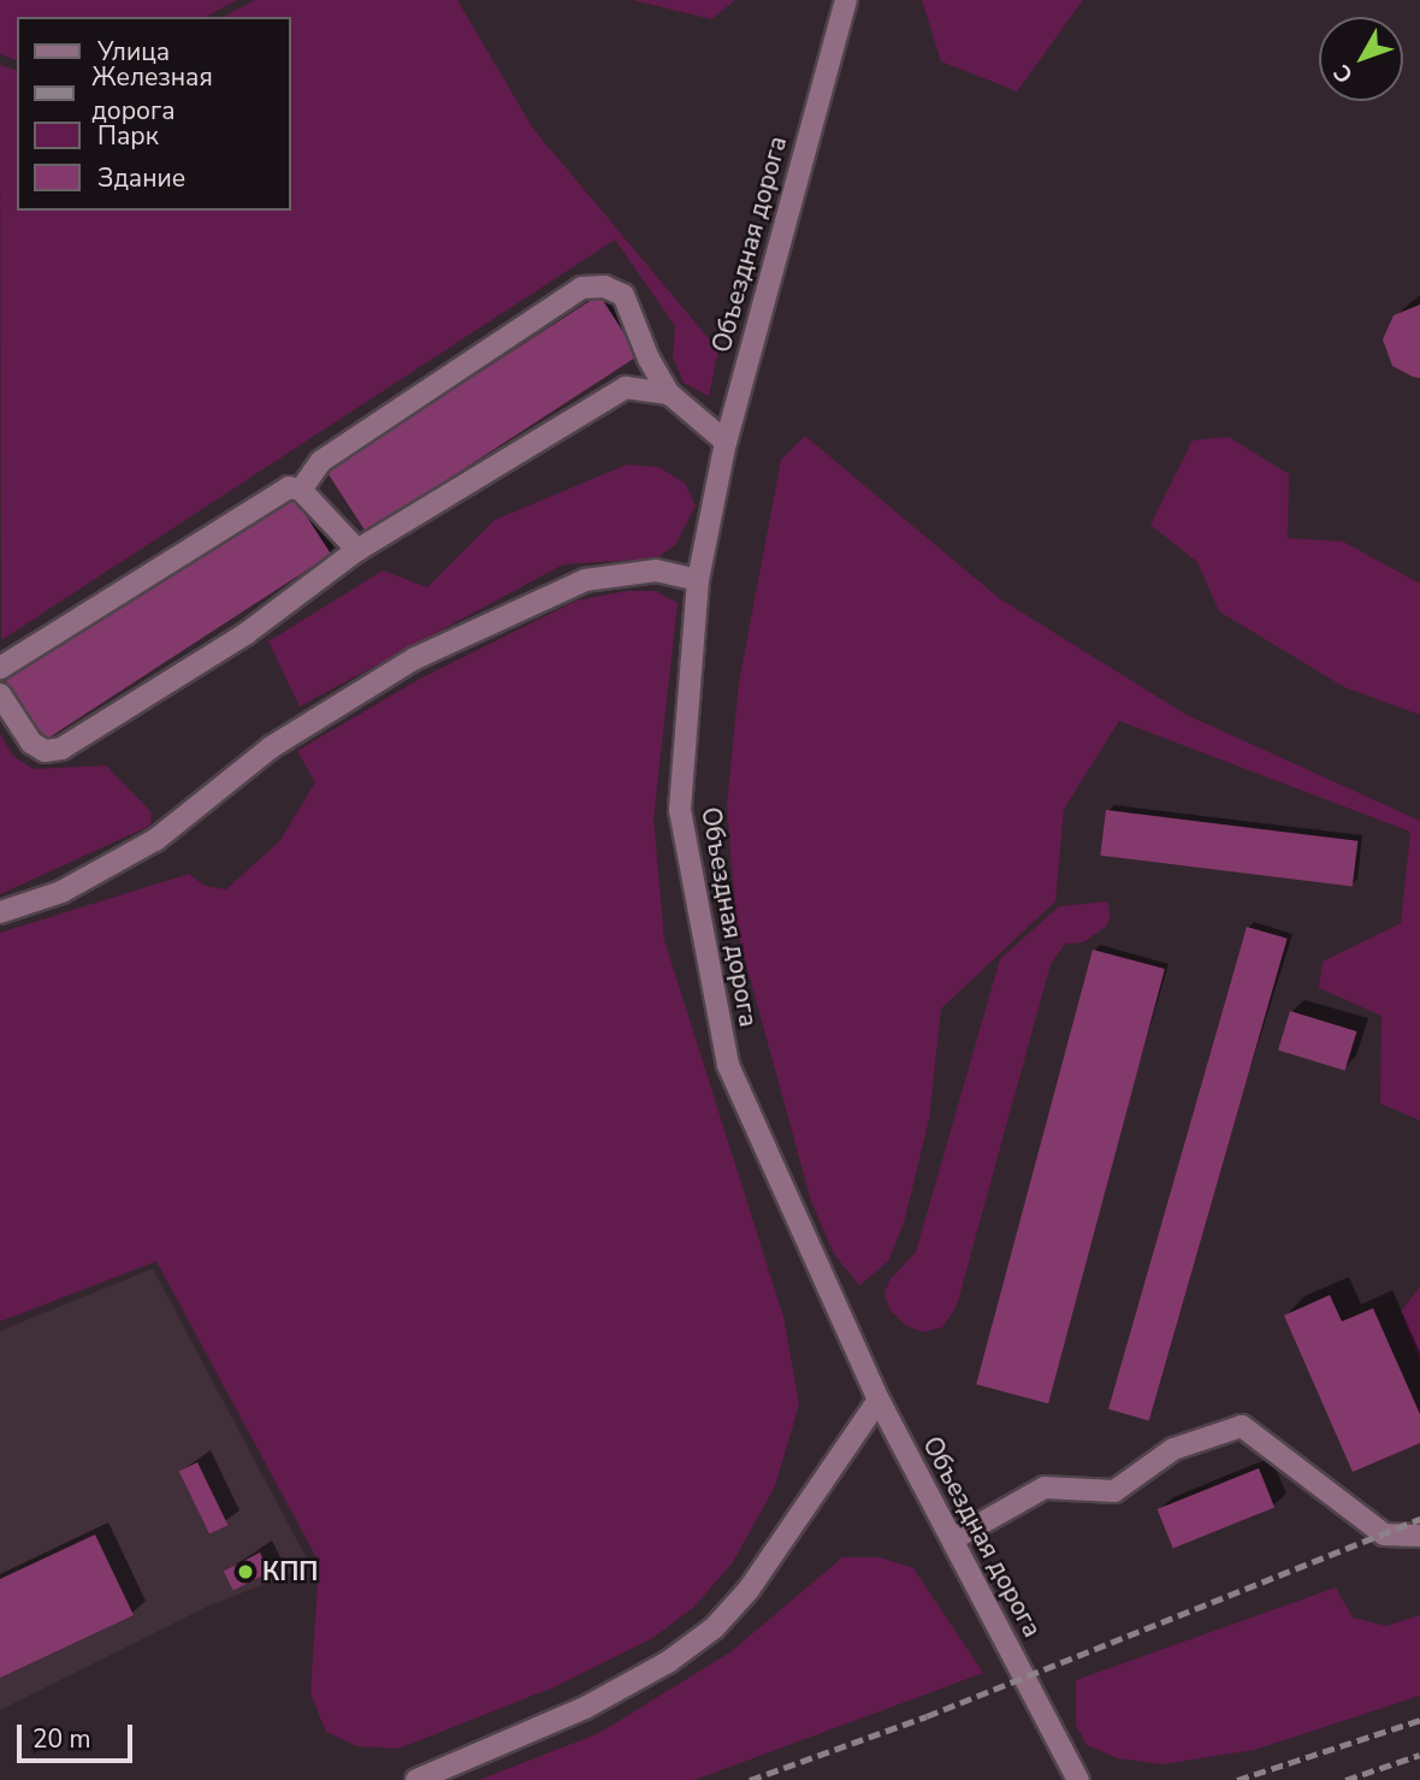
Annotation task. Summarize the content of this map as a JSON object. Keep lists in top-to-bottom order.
{
  "streets": {
    "street": ["Объездная дорога"]
  },
  "places": ["КПП"],
  "legend": [
    "Улица",
    "Железная дорога",
    "Парк",
    "Здание"
  ],
  "scale_bar": "20 m",
  "north": "bottom left"
}
